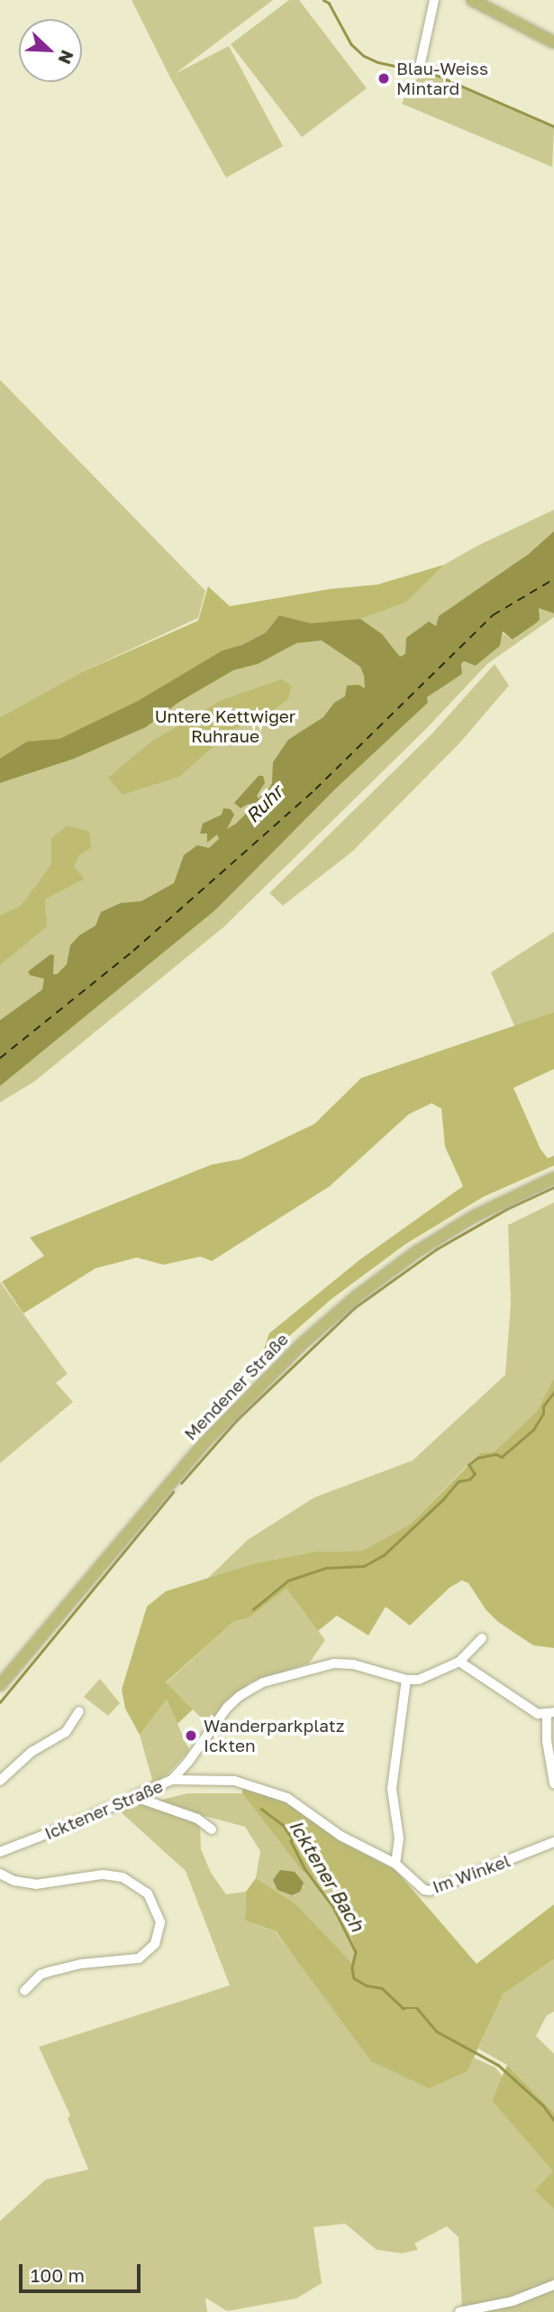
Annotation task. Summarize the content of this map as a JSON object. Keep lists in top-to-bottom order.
{
  "streets": {
    "main road": ["Mendener Straße"],
    "street": ["Icktener Straße", "Im Winkel"]
  },
  "water": ["Ruhr", "Icktener Bach"],
  "parks": ["Untere Kettwiger Ruhraue"],
  "places": ["Blau-Weiss Mintard", "Wanderparkplatz Ickten"],
  "scale_bar": "100 m",
  "north": "bottom right"
}
